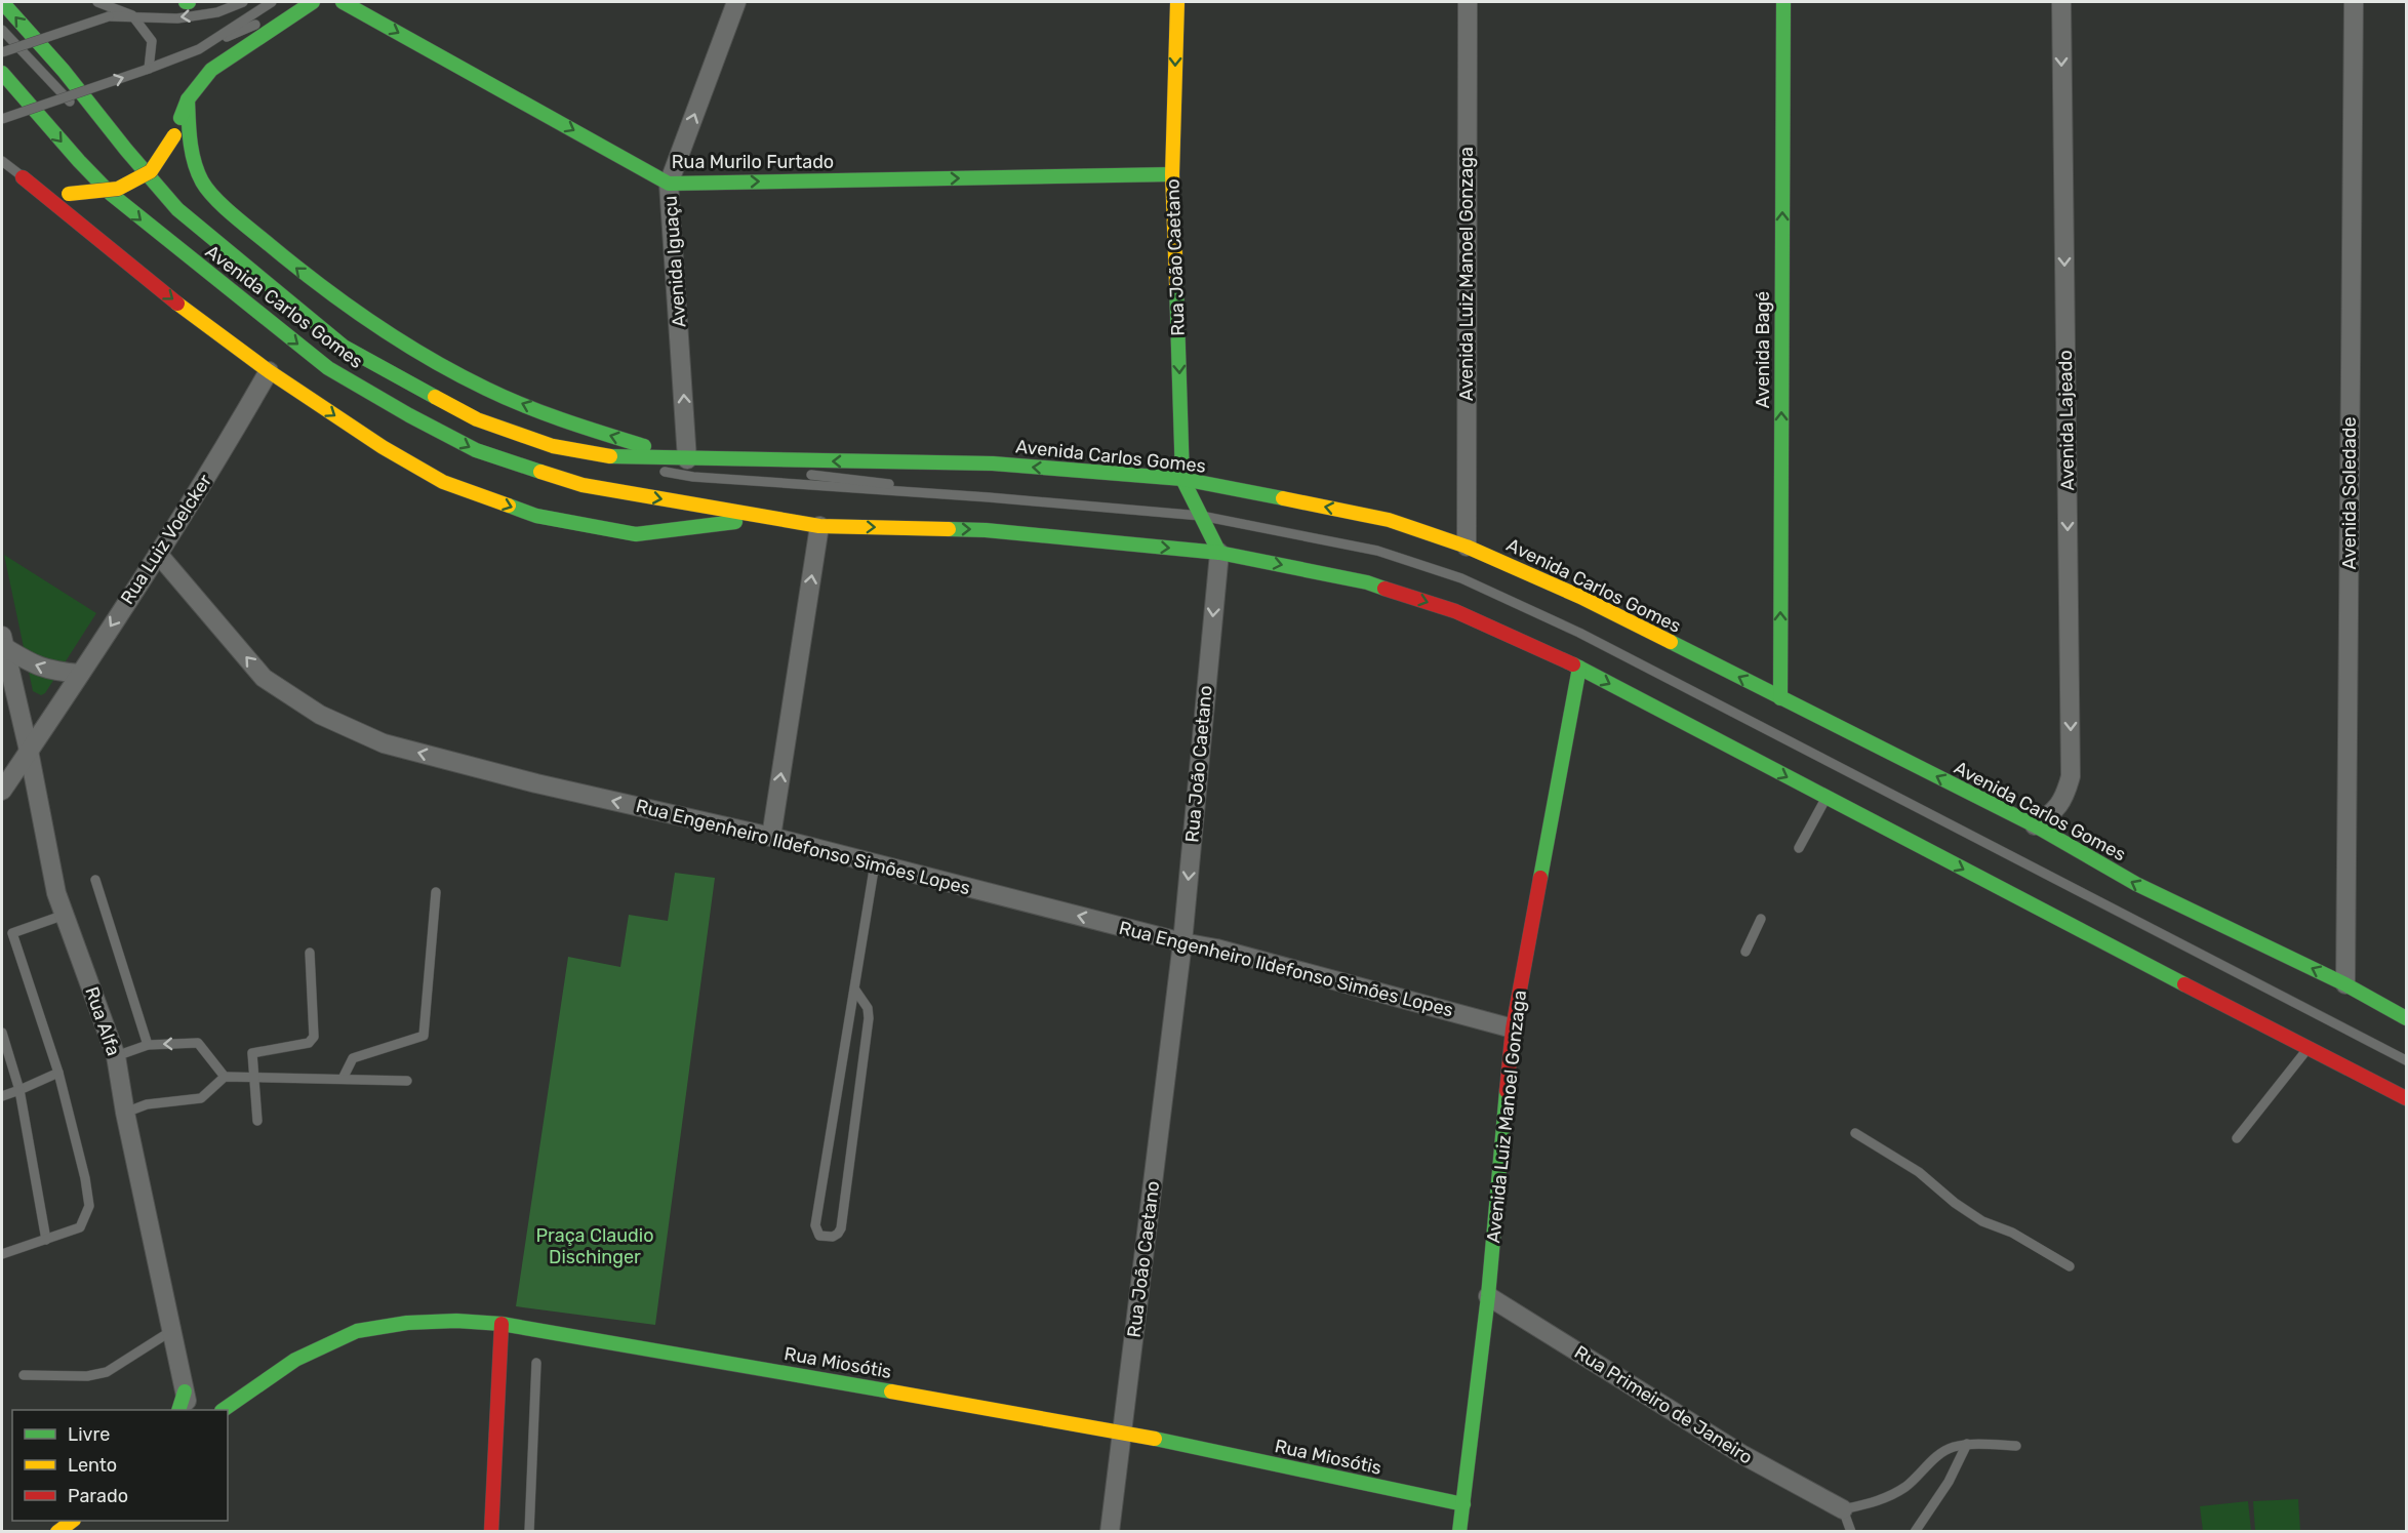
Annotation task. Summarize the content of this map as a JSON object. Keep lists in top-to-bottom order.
{
  "streets": {
    "main road": [
      "Rua Murilo Furtado",
      "Rua João Caetano",
      "Avenida Luiz Manoel Gonzaga",
      "Avenida Carlos Gomes",
      "Avenida Bagé",
      "Rua Miosótis"
    ],
    "street": [
      "Avenida Iguaçu",
      "Avenida Lajeado",
      "Avenida Soledade",
      "Rua Luiz Voelcker",
      "Rua Engenheiro Ildefonso Simões Lopes",
      "Rua Alfa",
      "Rua Primeiro de Janeiro"
    ]
  },
  "crossings": [
    ["Rua Murilo Furtado", "Rua João Caetano"],
    ["Rua Murilo Furtado", "Avenida Iguaçu"],
    ["Rua João Caetano", "Avenida Carlos Gomes"],
    ["Rua João Caetano", "Rua Engenheiro Ildefonso Simões Lopes"],
    ["Rua João Caetano", "Rua Miosótis"],
    ["Avenida Iguaçu", "Avenida Carlos Gomes"],
    ["Avenida Luiz Manoel Gonzaga", "Avenida Carlos Gomes"],
    ["Avenida Luiz Manoel Gonzaga", "Rua Engenheiro Ildefonso Simões Lopes"],
    ["Avenida Luiz Manoel Gonzaga", "Rua Miosótis"],
    ["Avenida Luiz Manoel Gonzaga", "Rua Primeiro de Janeiro"],
    ["Avenida Carlos Gomes", "Avenida Bagé"],
    ["Avenida Carlos Gomes", "Avenida Lajeado"],
    ["Avenida Carlos Gomes", "Avenida Soledade"],
    ["Avenida Carlos Gomes", "Rua Luiz Voelcker"],
    ["Rua Luiz Voelcker", "Rua Engenheiro Ildefonso Simões Lopes"],
    ["Rua Luiz Voelcker", "Rua Alfa"]
  ],
  "one_way": [
    "Rua Murilo Furtado",
    "Rua João Caetano",
    "Avenida Iguaçu",
    "Avenida Bagé",
    "Avenida Lajeado",
    "Rua Engenheiro Ildefonso Simões Lopes"
  ],
  "parks": ["Praça Claudio Dischinger"],
  "legend": ["Livre", "Lento", "Parado"]
}
